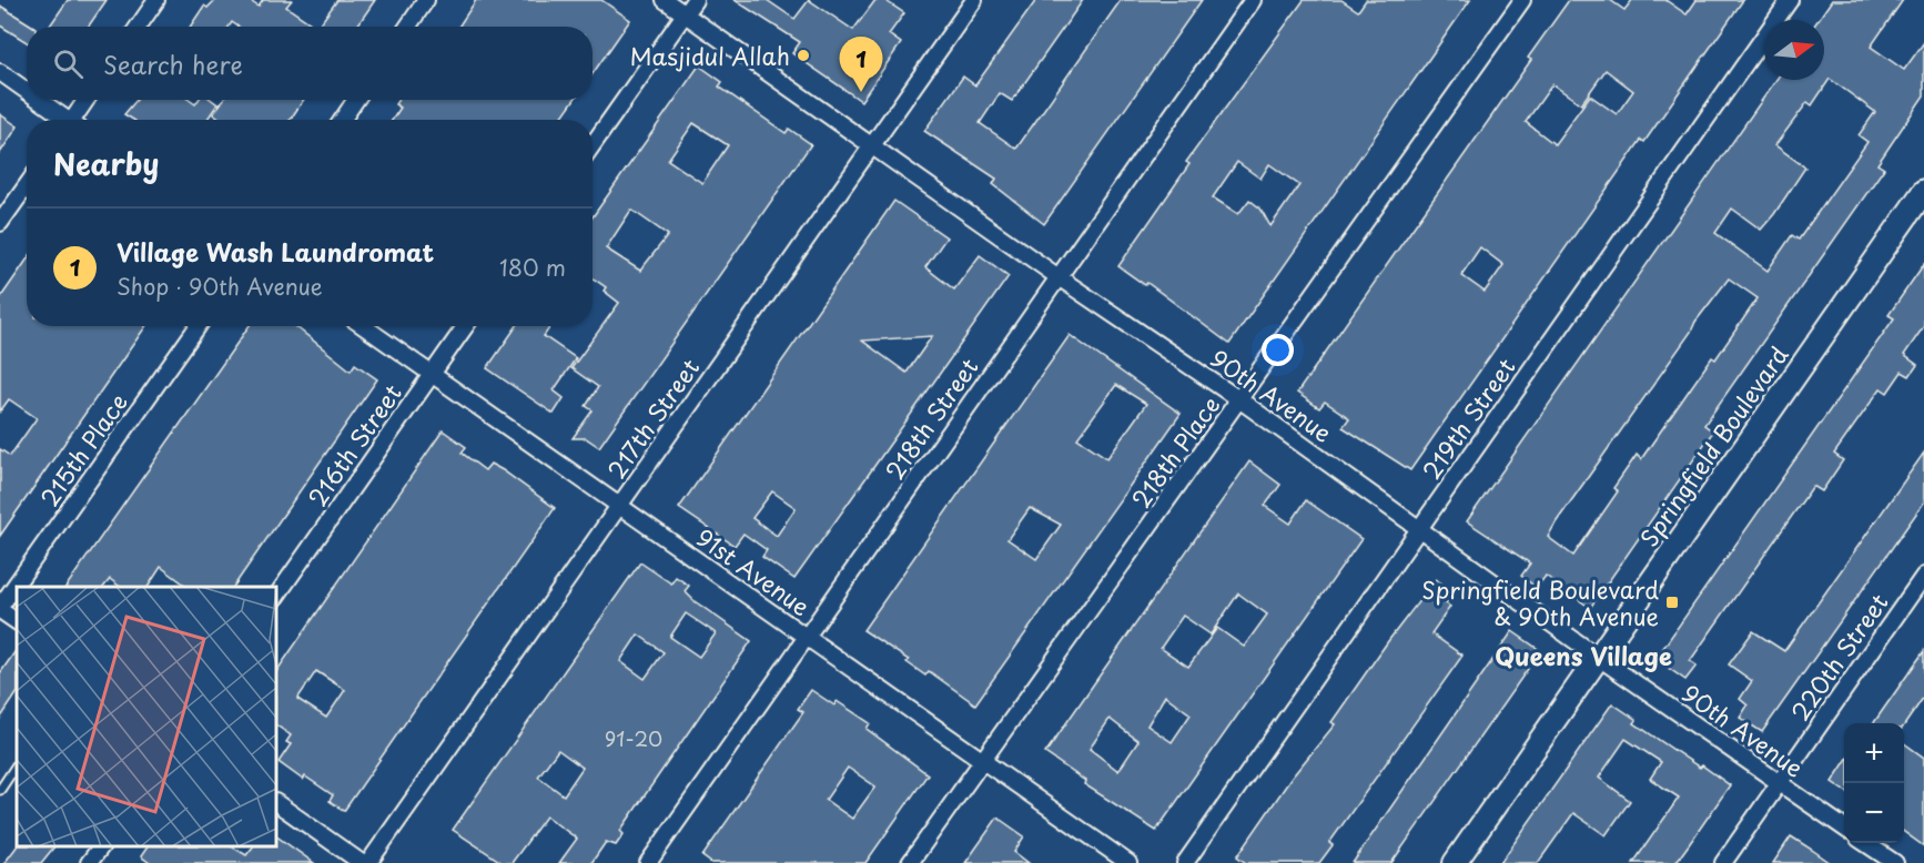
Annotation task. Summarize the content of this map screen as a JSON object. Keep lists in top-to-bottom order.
{
  "streets": {
    "main road": ["Springfield Boulevard"],
    "street": [
      "90th Avenue",
      "217th Street",
      "218th Street",
      "219th Street",
      "216th Street",
      "215th Place",
      "218th Place",
      "91st Avenue",
      "220th Street"
    ]
  },
  "crossings": [
    ["90th Avenue", "217th Street"],
    ["90th Avenue", "218th Street"],
    ["90th Avenue", "219th Street"],
    ["90th Avenue", "Springfield Boulevard"],
    ["90th Avenue", "218th Place"],
    ["90th Avenue", "220th Street"],
    ["217th Street", "91st Avenue"],
    ["218th Street", "91st Avenue"],
    ["216th Street", "91st Avenue"],
    ["218th Place", "91st Avenue"]
  ],
  "districts": ["Queens Village"],
  "places": {
    "other": ["Masjidul Allah"],
    "transit": ["Springfield Boulevard & 90th Avenue"]
  },
  "house_numbers": ["91-20"],
  "north": "right",
  "page": {
    "search": "Search here",
    "pins": "1",
    "heading": "Nearby",
    "list": [
      {
        "mark": "1",
        "name": "Village Wash Laundromat",
        "note": "Shop · 90th Avenue",
        "value": "180 m"
      }
    ],
    "map_buttons": ["+", "−"]
  }
}
